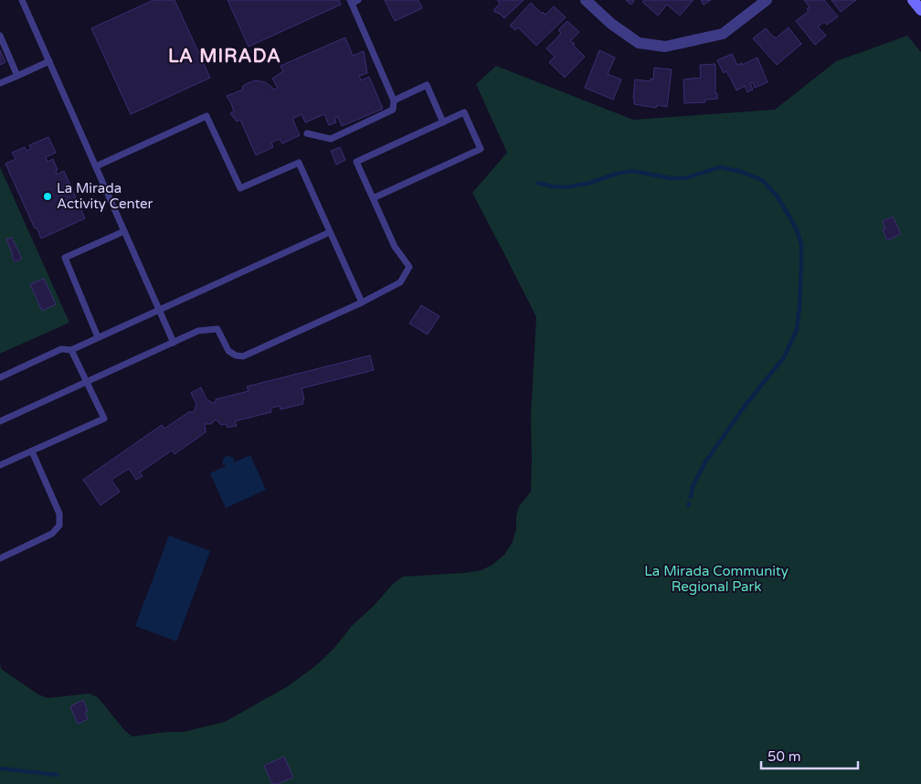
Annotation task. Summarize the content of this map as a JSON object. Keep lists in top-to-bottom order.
{
  "districts": ["LA MIRADA"],
  "parks": ["La Mirada Community Regional Park"],
  "places": ["La Mirada Activity Center"],
  "scale_bar": "50 m"
}
